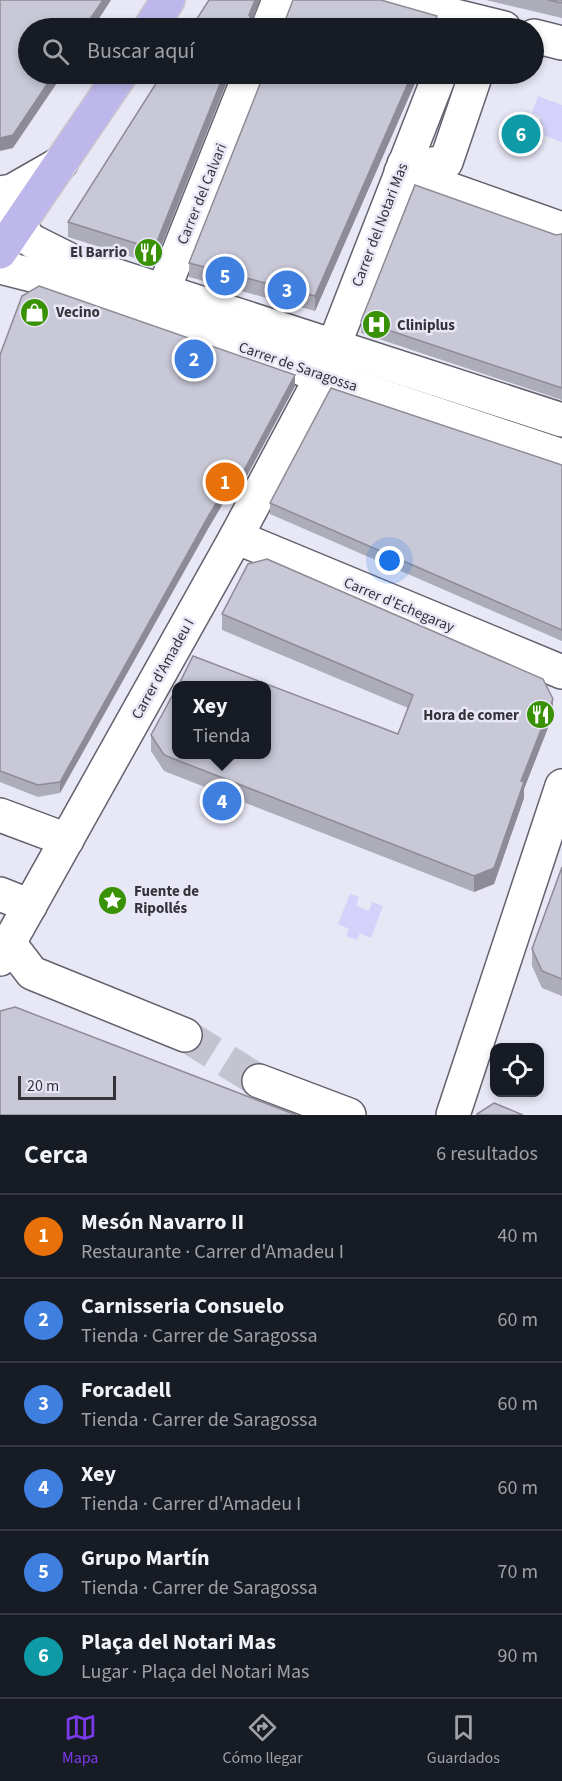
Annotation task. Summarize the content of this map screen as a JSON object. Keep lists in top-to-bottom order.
{
  "streets": {
    "street": [
      "Carrer del Calvari",
      "Carrer del Notari Mas",
      "Carrer de Saragossa",
      "Carrer d'Echegaray",
      "Carrer d'Amadeu I"
    ]
  },
  "crossings": [
    ["Carrer del Calvari", "Carrer de Saragossa"],
    ["Carrer del Notari Mas", "Carrer de Saragossa"],
    ["Carrer del Notari Mas", "Carrer d'Amadeu I"],
    ["Carrer de Saragossa", "Carrer d'Amadeu I"],
    ["Carrer d'Echegaray", "Carrer d'Amadeu I"]
  ],
  "places": {
    "restaurant": ["El Barrio", "Hora de comer"],
    "shop": ["Vecino"],
    "hospital": ["Cliniplus"],
    "place": ["Fuente de Ripollés"]
  },
  "scale_bar": "20 m",
  "page": {
    "search": "Buscar aquí",
    "pins": [
      "6",
      "5",
      "3",
      "2",
      "1",
      "4"
    ],
    "popup": ["Xey", "Tienda"],
    "scale": "20 m",
    "heading": ["Cerca", "6 resultados"],
    "list": [
      {
        "mark": "1",
        "name": "Mesón Navarro II",
        "note": "Restaurante · Carrer d'Amadeu I",
        "value": "40 m"
      },
      {
        "mark": "2",
        "name": "Carnisseria Consuelo",
        "note": "Tienda · Carrer de Saragossa",
        "value": "60 m"
      },
      {
        "mark": "3",
        "name": "Forcadell",
        "note": "Tienda · Carrer de Saragossa",
        "value": "60 m"
      },
      {
        "mark": "4",
        "name": "Xey",
        "note": "Tienda · Carrer d'Amadeu I",
        "value": "60 m"
      },
      {
        "mark": "5",
        "name": "Grupo Martín",
        "note": "Tienda · Carrer de Saragossa",
        "value": "70 m"
      },
      {
        "mark": "6",
        "name": "Plaça del Notari Mas",
        "note": "Lugar · Plaça del Notari Mas",
        "value": "90 m"
      }
    ],
    "nav": ["Mapa", "Cómo llegar", "Guardados"]
  }
}
